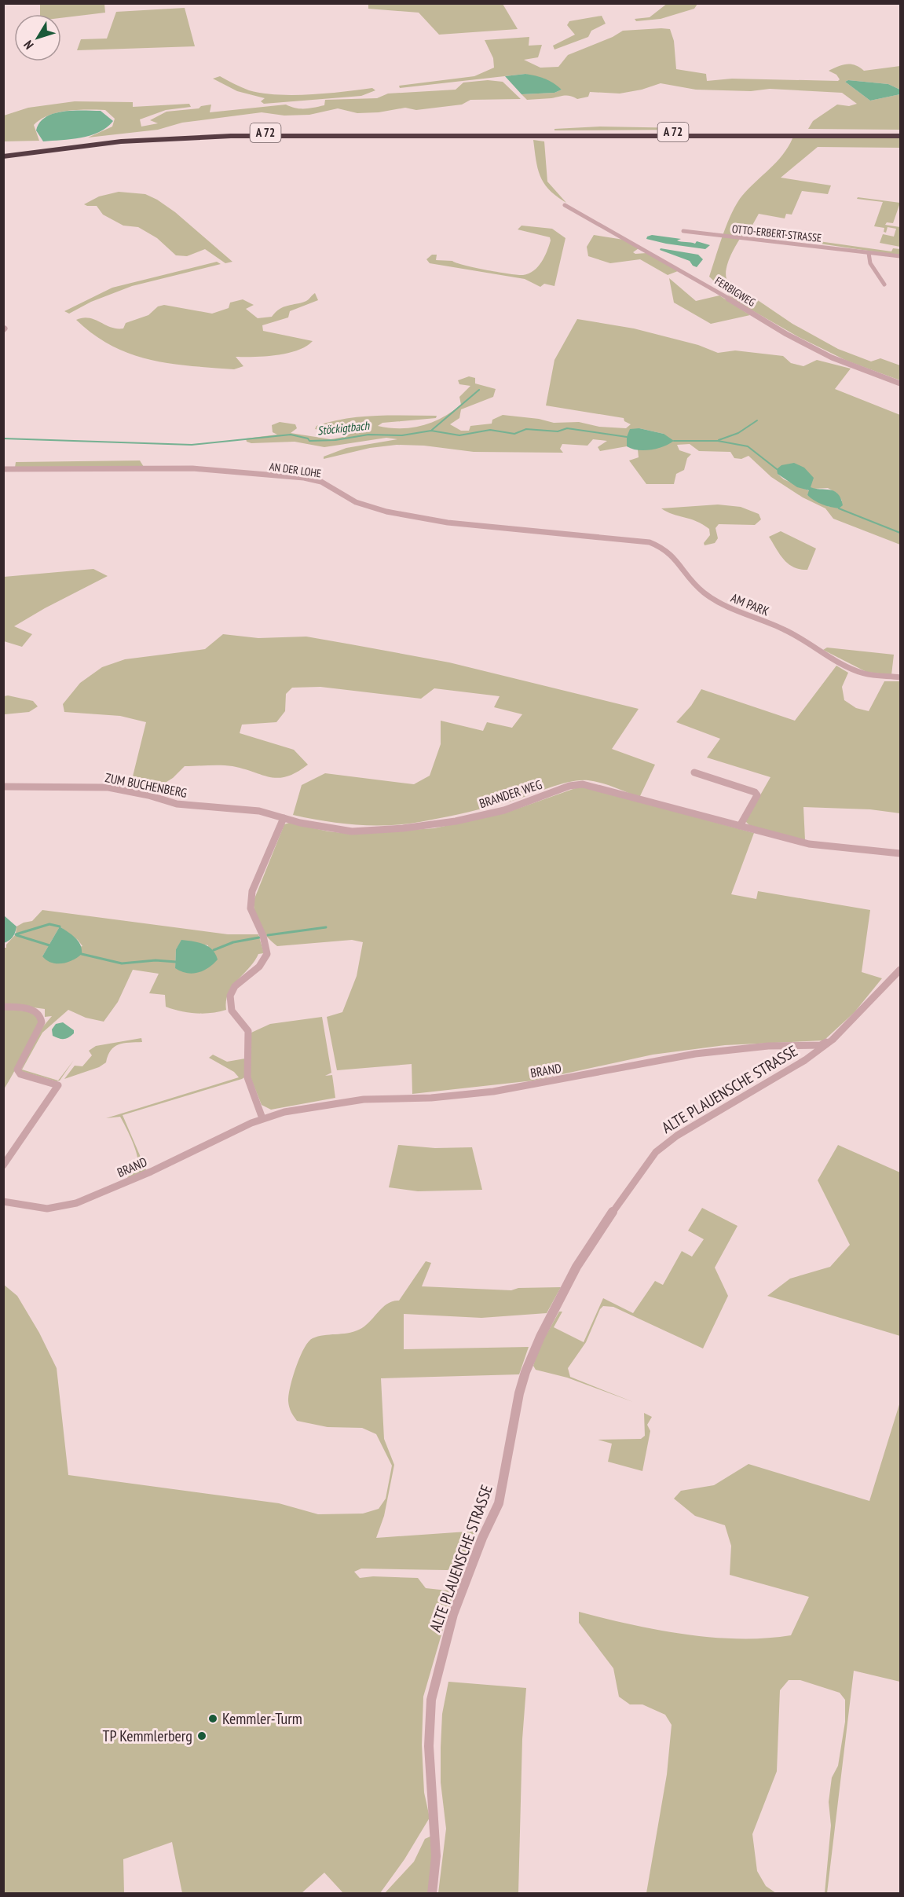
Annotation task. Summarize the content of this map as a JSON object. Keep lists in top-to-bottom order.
{
  "streets": {
    "highway": ["A 72"],
    "street": [
      "OTTO-ERBERT-STRASSE",
      "FERBIGWEG",
      "AN DER LOHE",
      "AM PARK",
      "ZUM BUCHENBERG",
      "BRANDER WEG",
      "BRAND",
      "ALTE PLAUENSCHE STRASSE"
    ]
  },
  "crossings": [
    ["AN DER LOHE", "AM PARK"],
    ["ZUM BUCHENBERG", "BRANDER WEG"],
    ["BRAND", "ALTE PLAUENSCHE STRASSE"]
  ],
  "water": ["Stöckigtbach"],
  "places": ["Kemmler-Turm", "TP Kemmlerberg"],
  "north": "bottom left"
}
